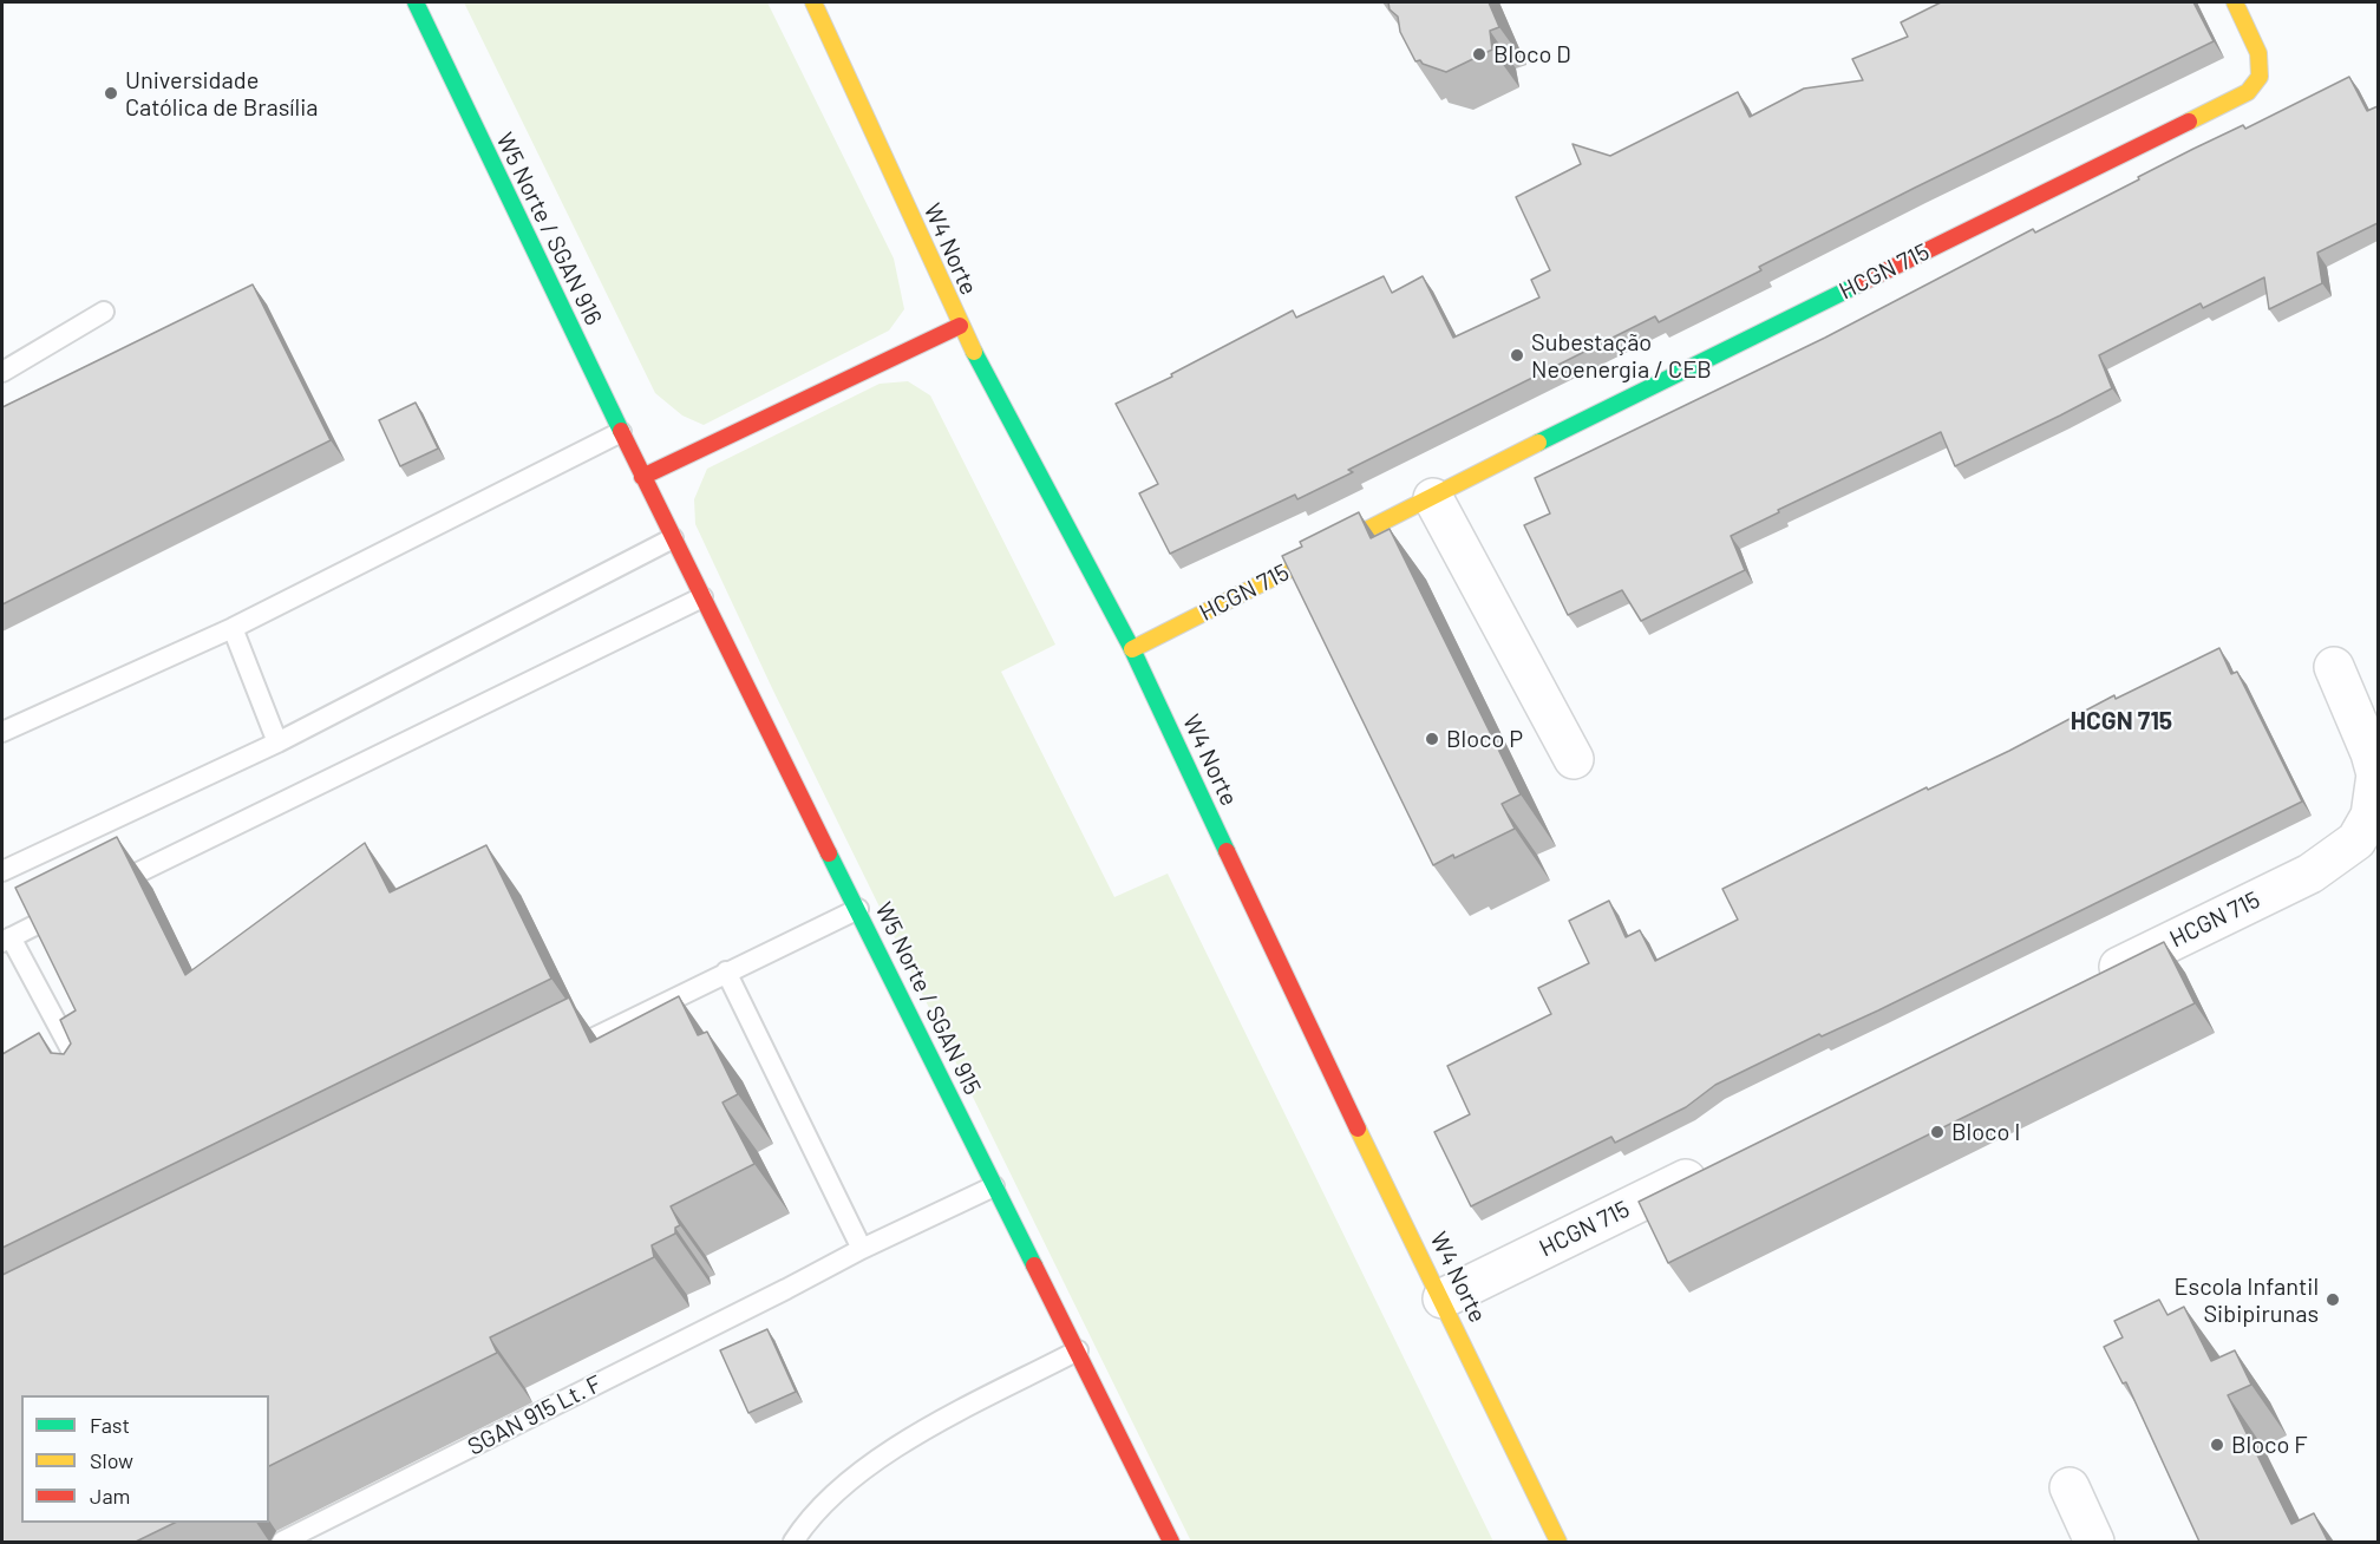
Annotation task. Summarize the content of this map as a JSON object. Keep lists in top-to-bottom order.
{
  "streets": {
    "main road": [
      "W5 Norte / SGAN 916",
      "W4 Norte",
      "HCGN 715",
      "W5 Norte / SGAN 915"
    ],
    "lane": ["SGAN 915 Lt. F"]
  },
  "crossings": [
    ["W5 Norte / SGAN 916", "W5 Norte / SGAN 915"],
    ["W4 Norte", "HCGN 715"],
    ["W5 Norte / SGAN 915", "SGAN 915 Lt. F"]
  ],
  "districts": ["HCGN 715"],
  "places": [
    "Bloco D",
    "Universidade Católica de Brasília",
    "Subestação Neoenergia / CEB",
    "Bloco P",
    "Bloco I",
    "Escola Infantil Sibipirunas",
    "Bloco F"
  ],
  "legend": ["Fast", "Slow", "Jam"]
}
